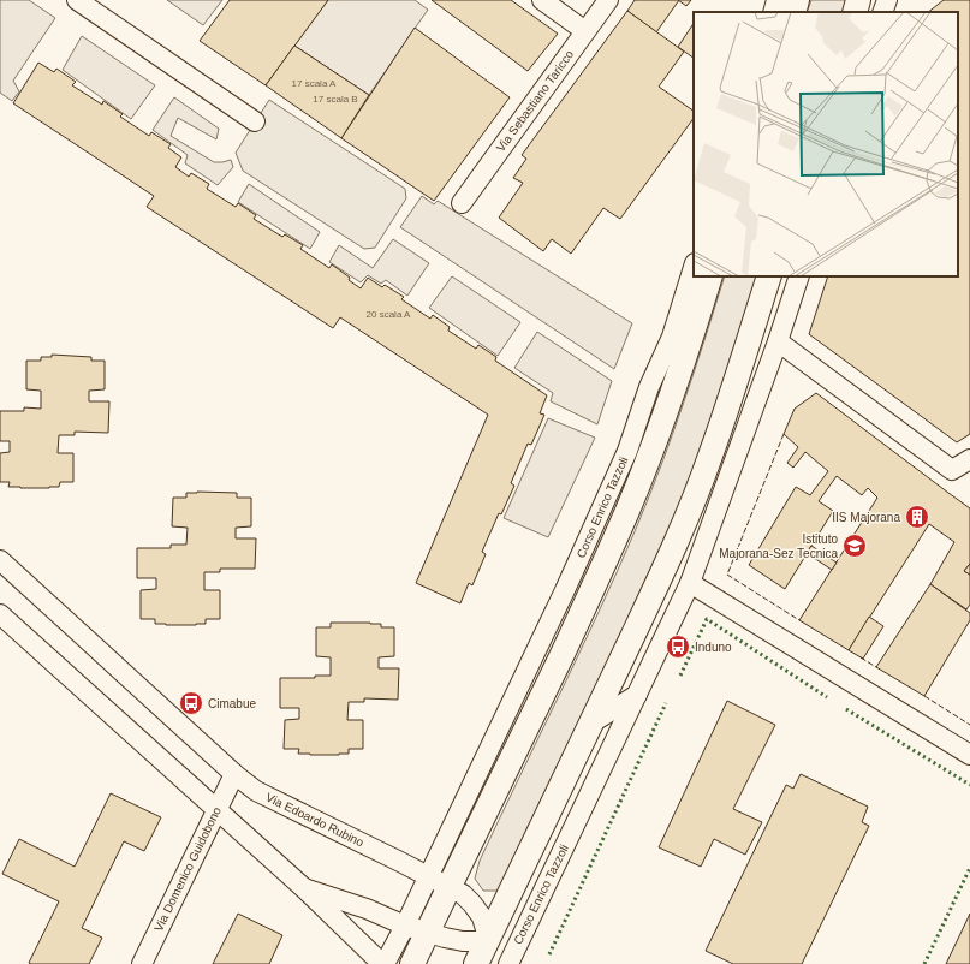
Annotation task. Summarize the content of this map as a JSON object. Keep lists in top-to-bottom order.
{
  "streets": {
    "street": [
      "Via Sebastiano Taricco",
      "Corso Enrico Tazzoli",
      "Via Edoardo Rubino",
      "Via Domenico Guidobono"
    ]
  },
  "crossings": [
    ["Corso Enrico Tazzoli", "Via Edoardo Rubino"],
    ["Via Edoardo Rubino", "Via Domenico Guidobono"]
  ],
  "places": {
    "building": ["IIS Majorana"],
    "school or university": ["Istituto Majorana-Sez Tecnica"],
    "bus stop": ["Induno", "Cimabue"]
  },
  "house_numbers": ["17 scala A", "17 scala B", "20 scala A"]
}
